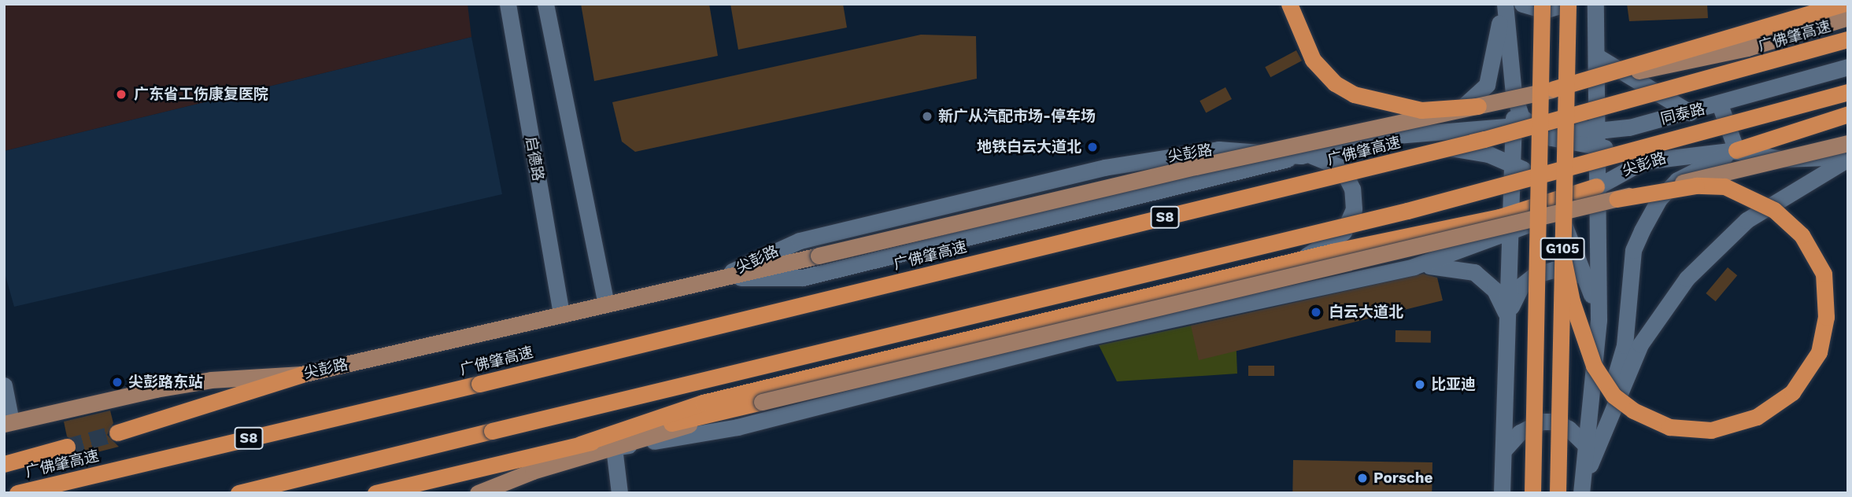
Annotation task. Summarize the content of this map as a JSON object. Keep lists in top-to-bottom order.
{
  "streets": {
    "highway": ["广佛肇高速", "S8", "G105"],
    "main road": ["尖彭路"],
    "street": ["同泰路", "启德路"]
  },
  "crossings": [
    ["同泰路", "尖彭路"],
    ["尖彭路", "启德路"]
  ],
  "places": [
    "广东省工伤康复医院",
    "新广从汽配市场-停车场",
    "地铁白云大道北",
    "白云大道北",
    "尖彭路东站",
    "比亚迪",
    "Porsche"
  ]
}
